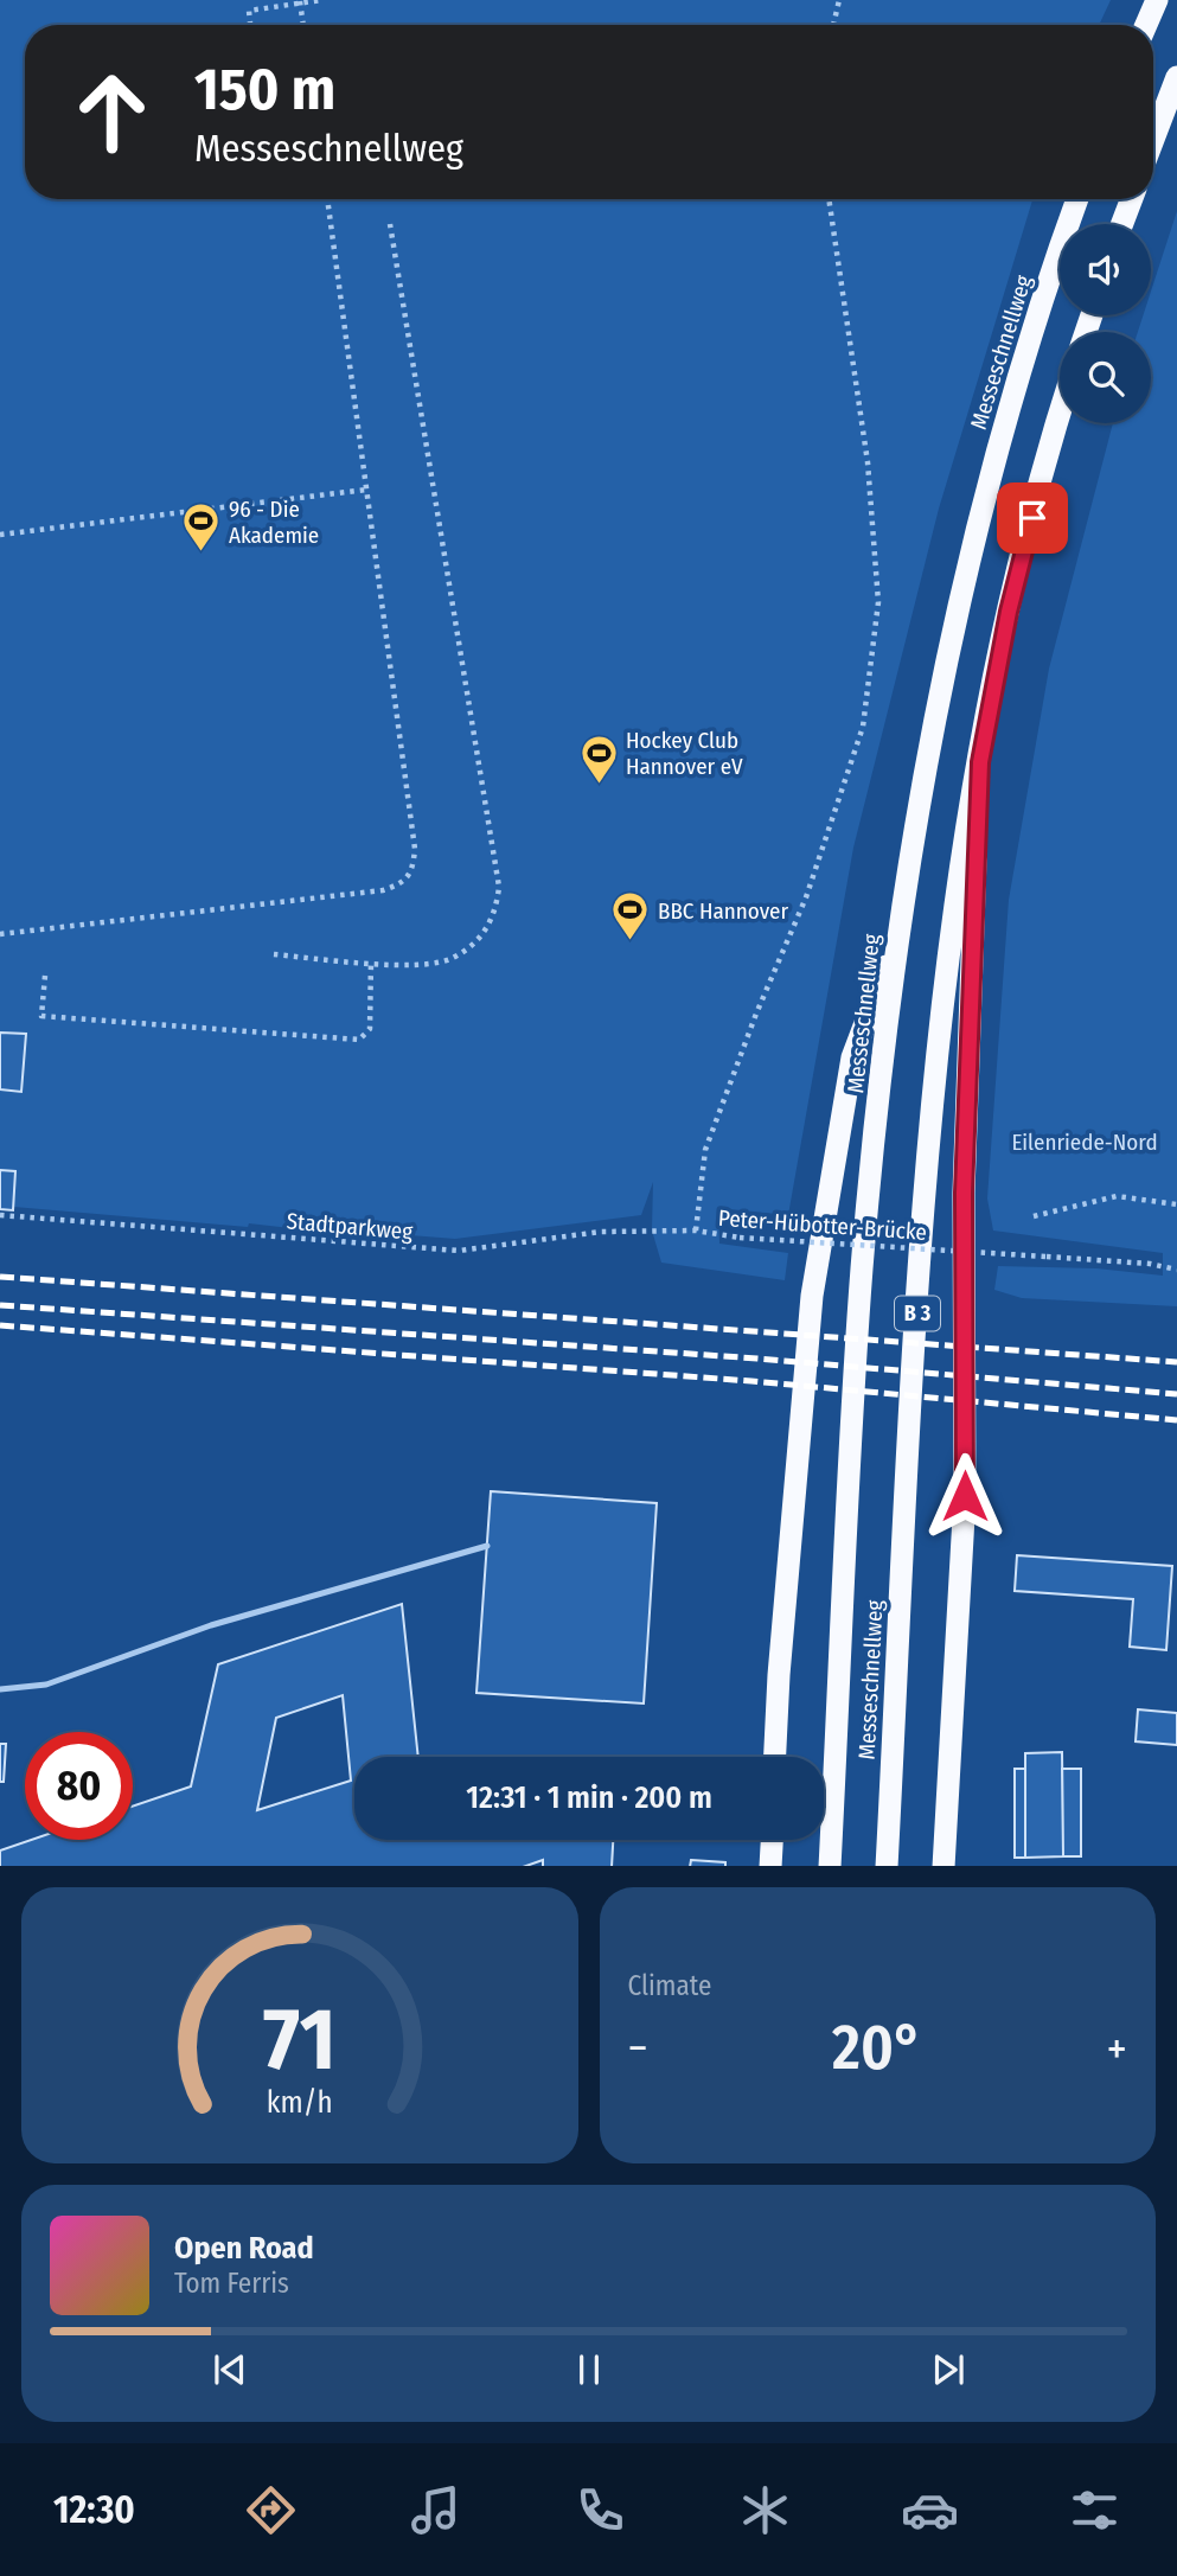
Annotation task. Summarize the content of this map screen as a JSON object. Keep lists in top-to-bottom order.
{
  "streets": {
    "highway": ["Messeschnellweg", "B 3"],
    "path": ["Peter-Hübotter-Brücke", "Stadtparkweg"]
  },
  "crossings": [
    ["Peter-Hübotter-Brücke", "Stadtparkweg"]
  ],
  "parks": ["Eilenriede-Nord"],
  "places": {
    "sports": ["96 - Die Akademie", "Hockey Club Hannover eV", "BBC Hannover"]
  },
  "page": {
    "turn": ["150 m", "Messeschnellweg"],
    "limit": "80",
    "trip": "12:31 · 1 min · 200 m",
    "tile": "Climate",
    "heat": ["−", "20°", "+"],
    "song": ["Open Road", "Tom Ferris"],
    "tabs": "12:30",
    "gauge": ["71", "km/h"]
  }
}
